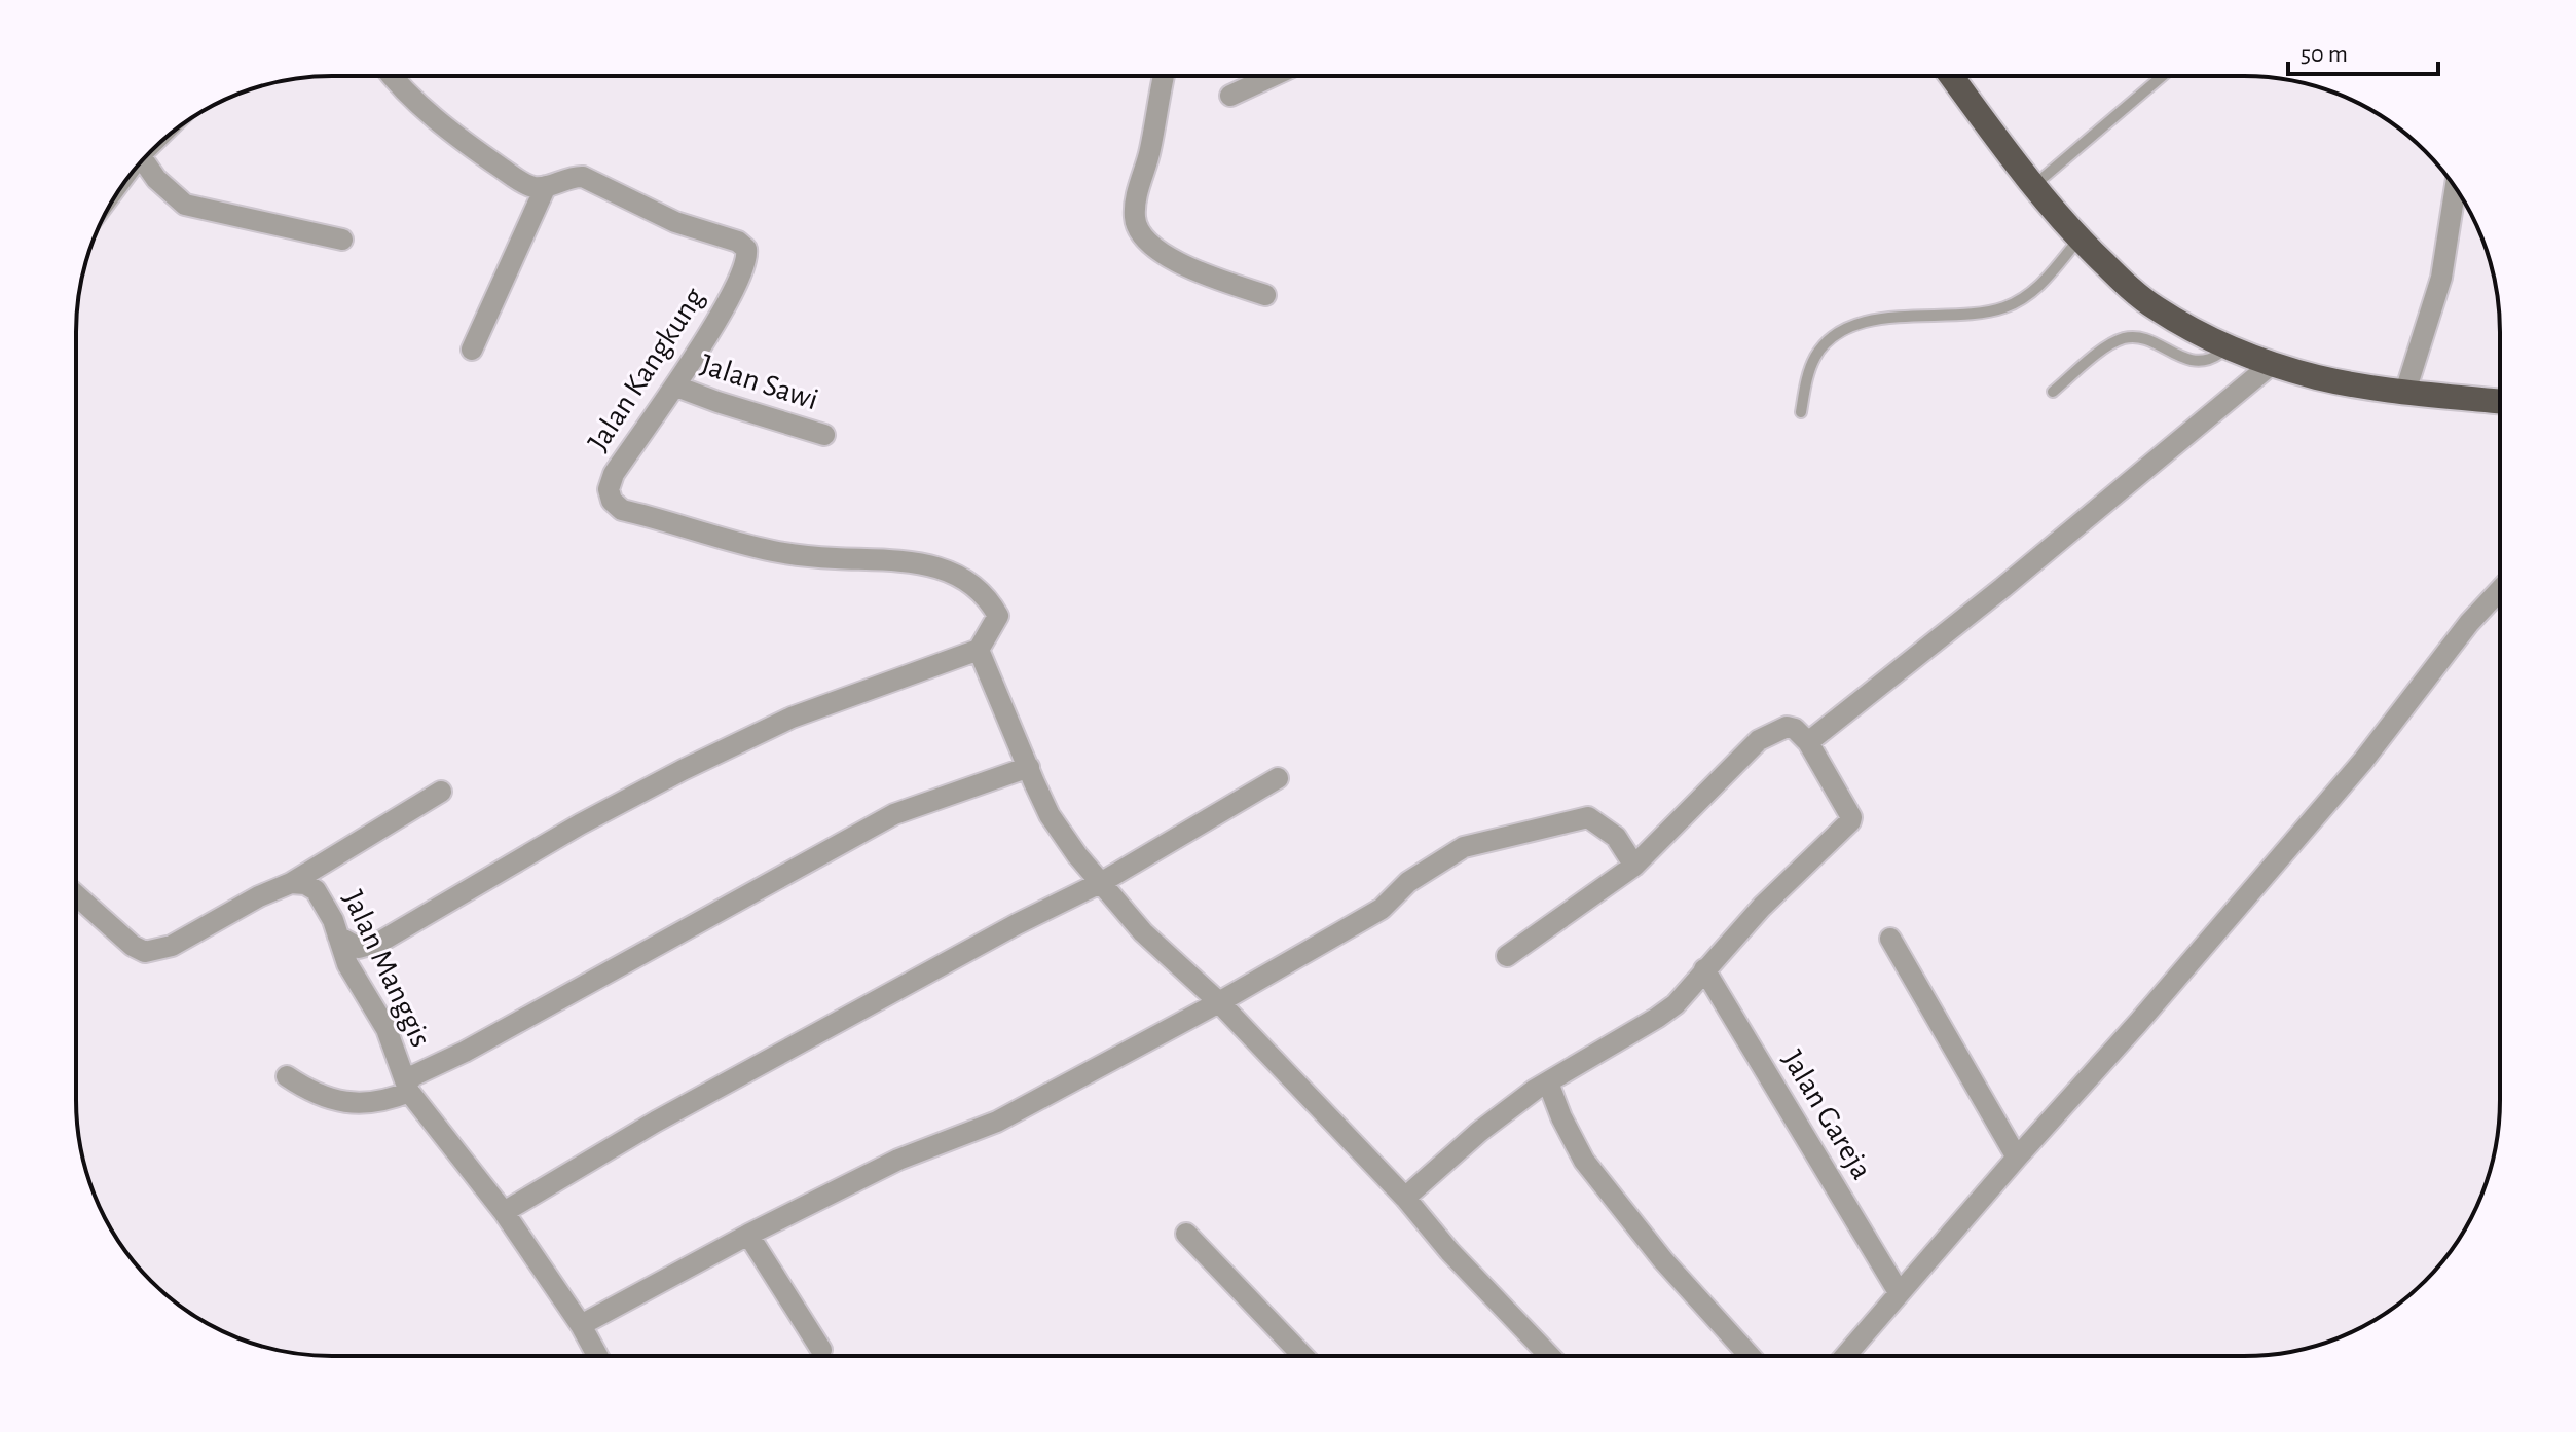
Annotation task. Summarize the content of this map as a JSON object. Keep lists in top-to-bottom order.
{
  "streets": {
    "street": [
      "Jalan Kangkung",
      "Jalan Sawi",
      "Jalan Manggis",
      "Jalan Gareja"
    ]
  },
  "crossings": [
    ["Jalan Kangkung", "Jalan Sawi"]
  ],
  "scale_bar": "50 m"
}
